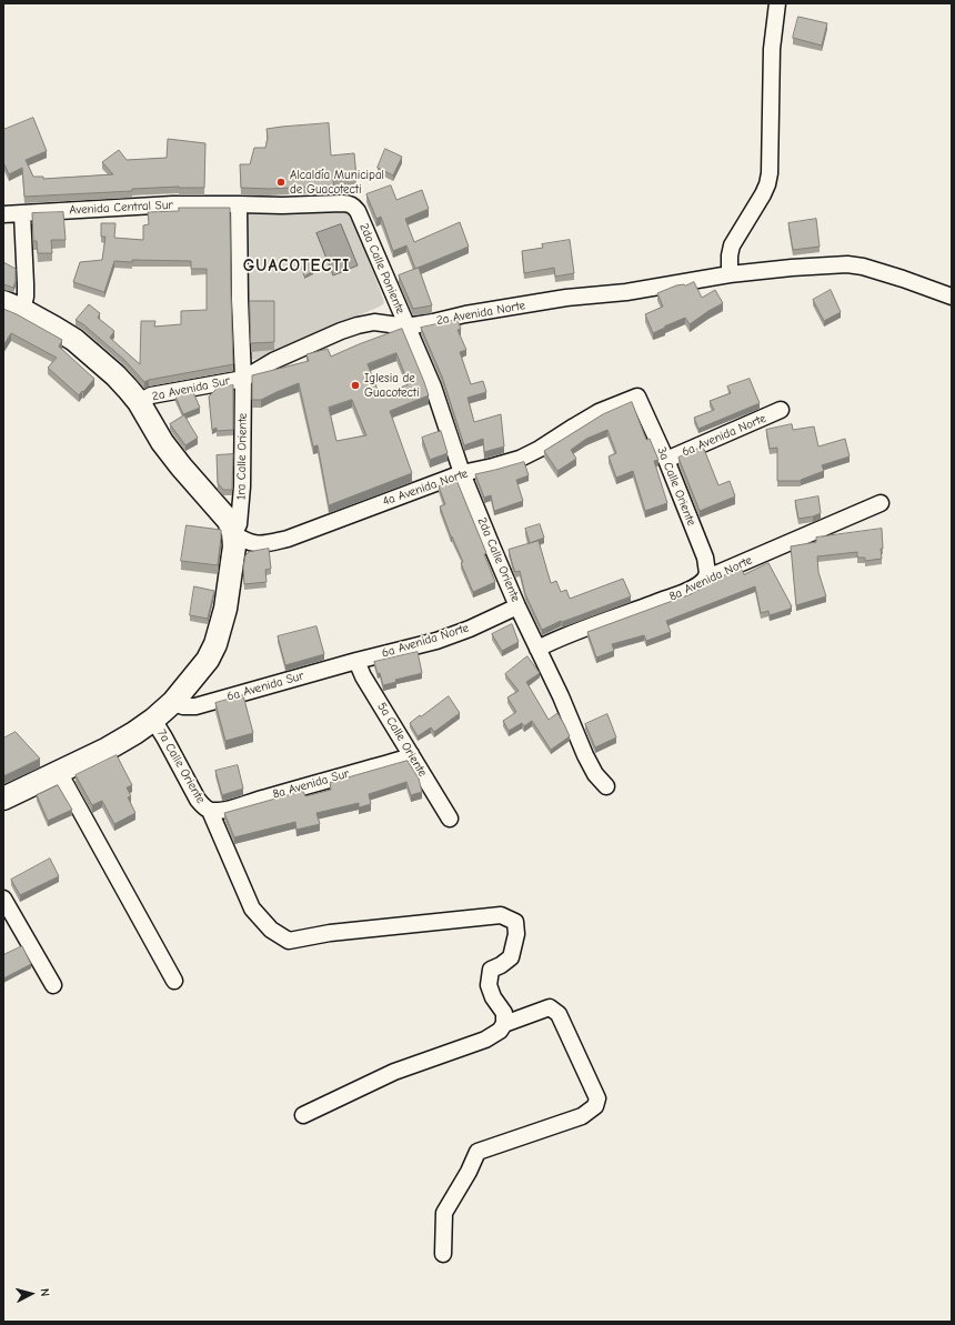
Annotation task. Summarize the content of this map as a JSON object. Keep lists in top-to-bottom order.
{
  "streets": {
    "street": [
      "Avenida Central Sur",
      "2da Calle Poniente",
      "2a Avenida Norte",
      "2a Avenida Sur",
      "6a Avenida Norte",
      "1ra Calle Oriente",
      "3a Calle Oriente",
      "4a Avenida Norte",
      "2da Calle Oriente",
      "8a Avenida Norte",
      "6a Avenida Sur",
      "5a Calle Oriente",
      "7a Calle Oriente",
      "8a Avenida Sur"
    ]
  },
  "crossings": [
    ["Avenida Central Sur", "2da Calle Poniente"],
    ["Avenida Central Sur", "1ra Calle Oriente"],
    ["2da Calle Poniente", "2a Avenida Norte"],
    ["2da Calle Poniente", "2da Calle Oriente"],
    ["2a Avenida Norte", "2a Avenida Sur"],
    ["2a Avenida Norte", "1ra Calle Oriente"],
    ["2a Avenida Norte", "2da Calle Oriente"],
    ["2a Avenida Sur", "1ra Calle Oriente"],
    ["6a Avenida Norte", "3a Calle Oriente"],
    ["6a Avenida Norte", "2da Calle Oriente"],
    ["6a Avenida Norte", "6a Avenida Sur"],
    ["6a Avenida Norte", "5a Calle Oriente"],
    ["1ra Calle Oriente", "4a Avenida Norte"],
    ["3a Calle Oriente", "4a Avenida Norte"],
    ["3a Calle Oriente", "8a Avenida Norte"],
    ["4a Avenida Norte", "2da Calle Oriente"],
    ["2da Calle Oriente", "8a Avenida Norte"],
    ["6a Avenida Sur", "5a Calle Oriente"],
    ["5a Calle Oriente", "8a Avenida Sur"],
    ["7a Calle Oriente", "8a Avenida Sur"]
  ],
  "districts": ["GUACOTECTI"],
  "places": ["Alcaldía Municipal de Guacotecti", "Iglesia de Guacotecti"],
  "north": "right"
}
